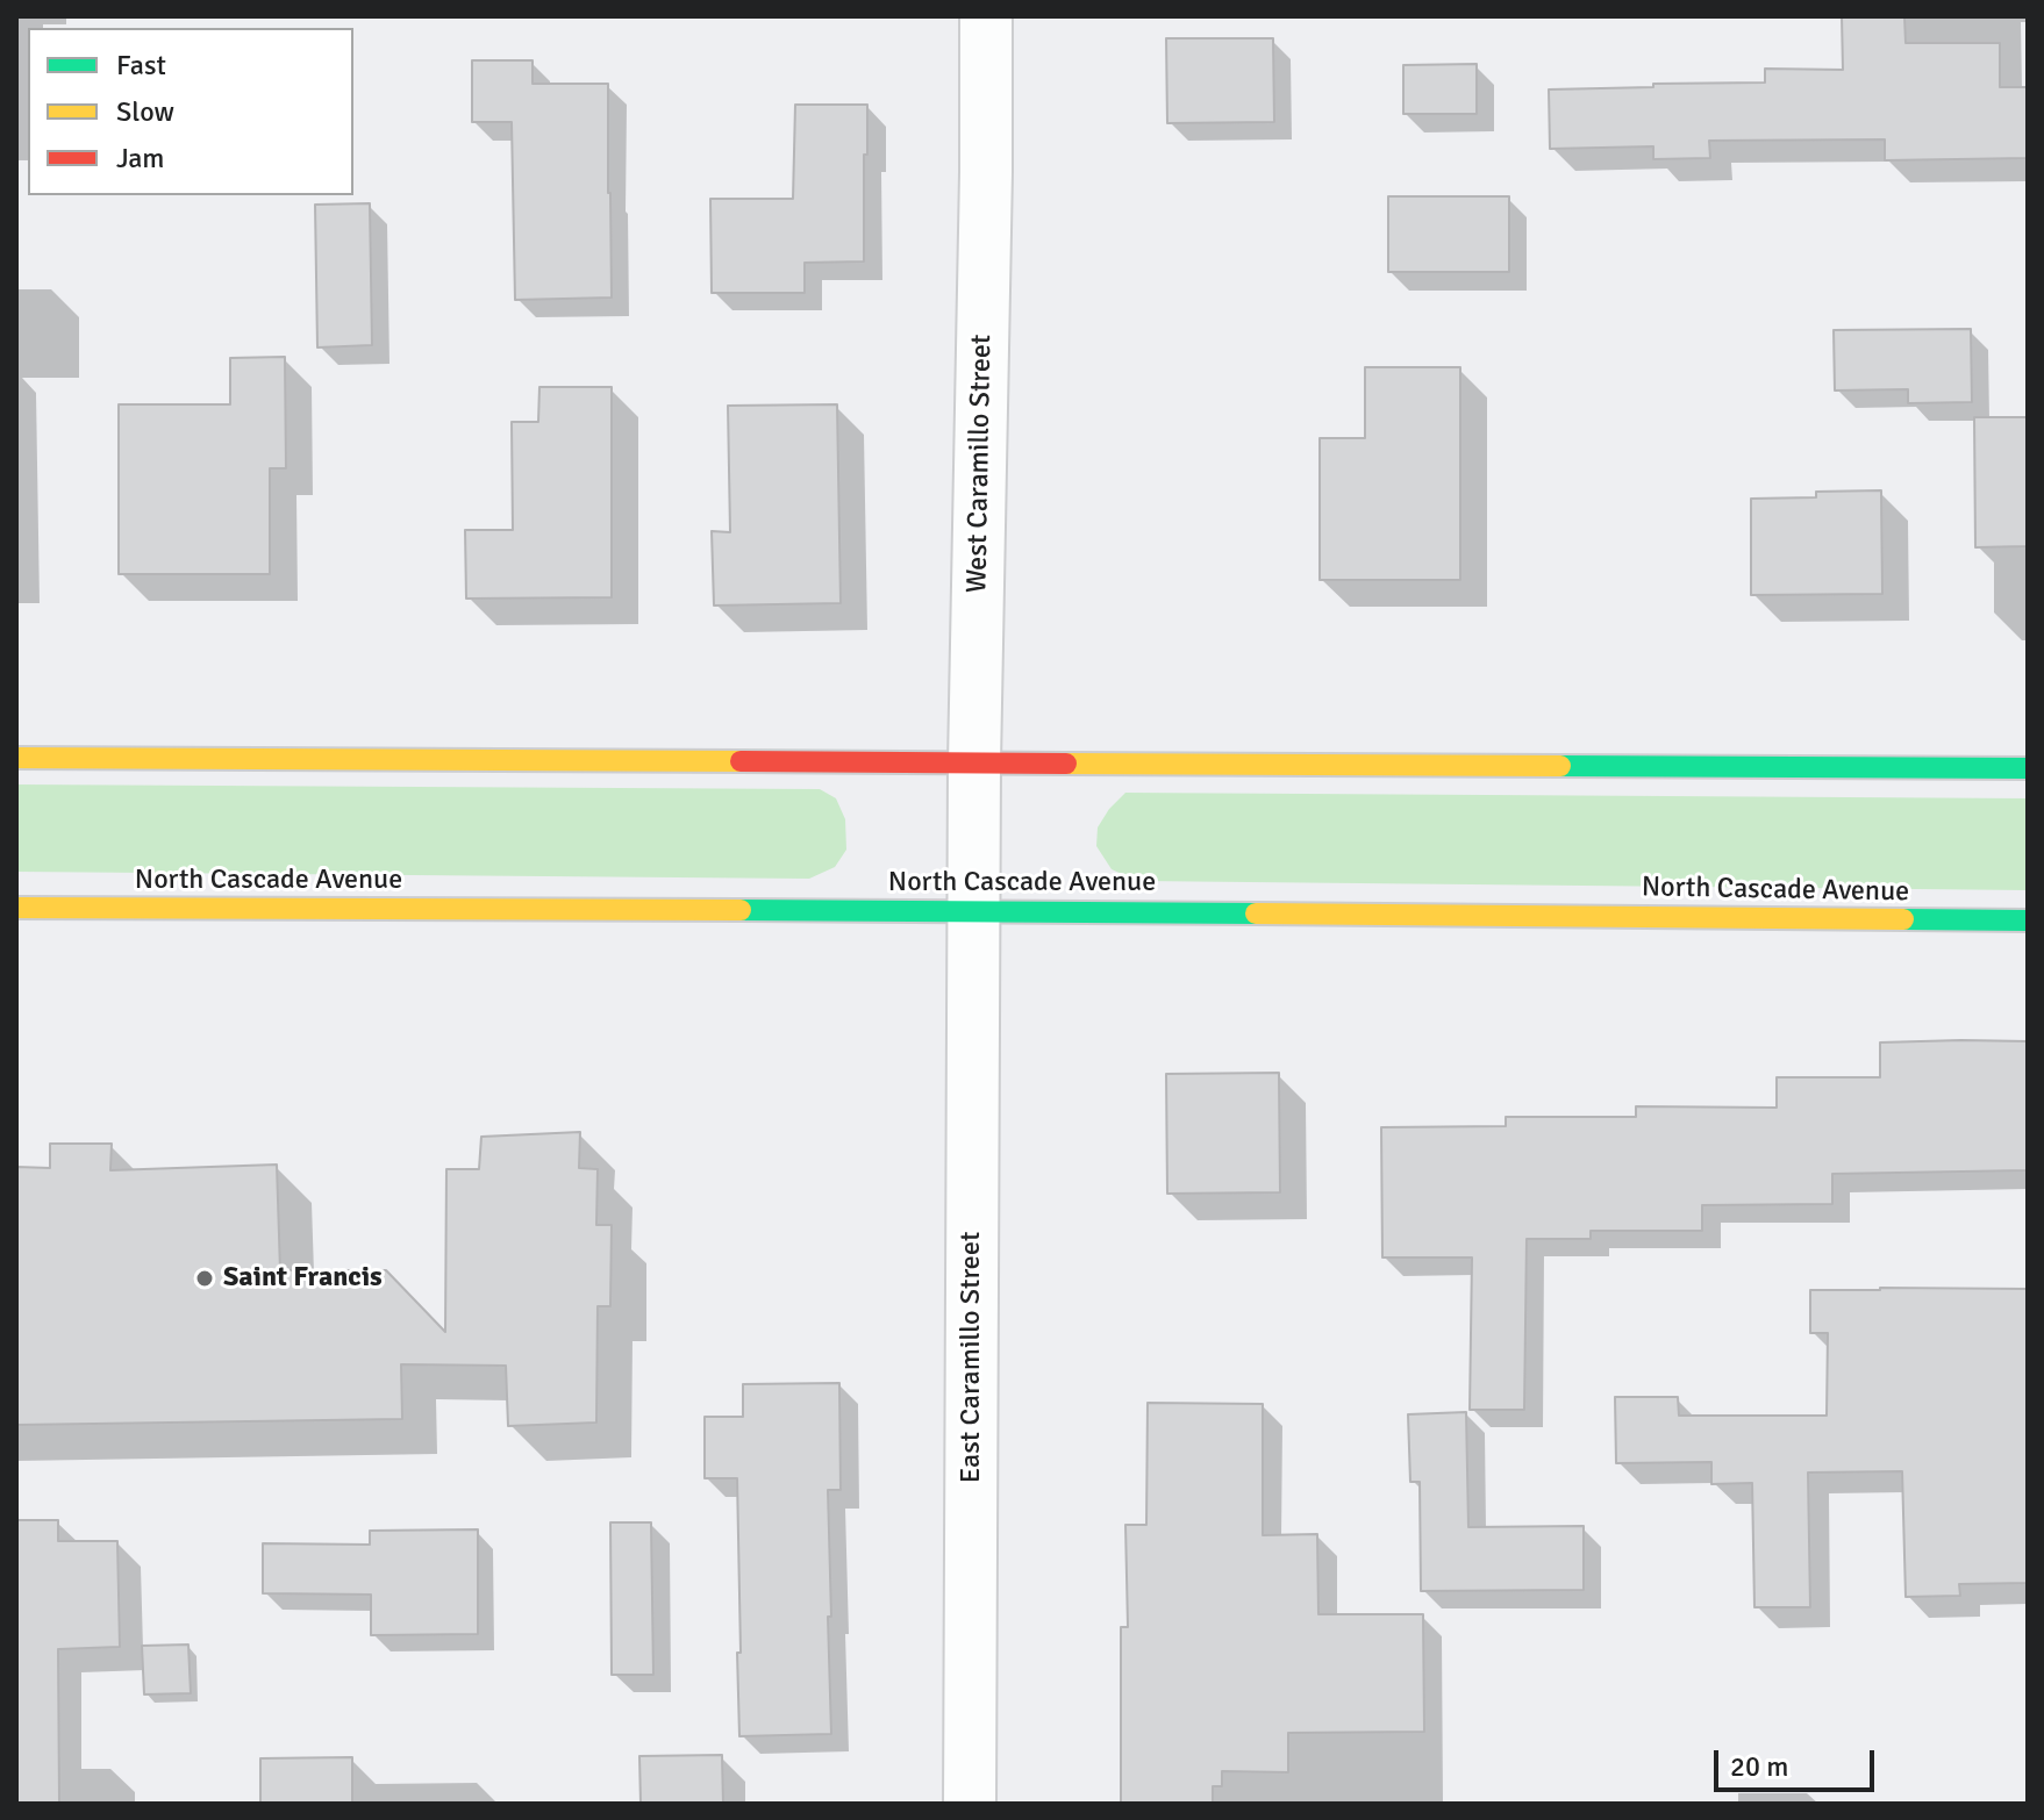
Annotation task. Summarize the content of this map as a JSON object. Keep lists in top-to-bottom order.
{
  "streets": {
    "main road": ["North Cascade Avenue"],
    "street": ["West Caramillo Street", "East Caramillo Street"]
  },
  "crossings": [
    ["West Caramillo Street", "North Cascade Avenue"],
    ["West Caramillo Street", "East Caramillo Street"],
    ["North Cascade Avenue", "East Caramillo Street"]
  ],
  "places": ["Saint Francis"],
  "legend": ["Fast", "Slow", "Jam"],
  "scale_bar": "20 m"
}
